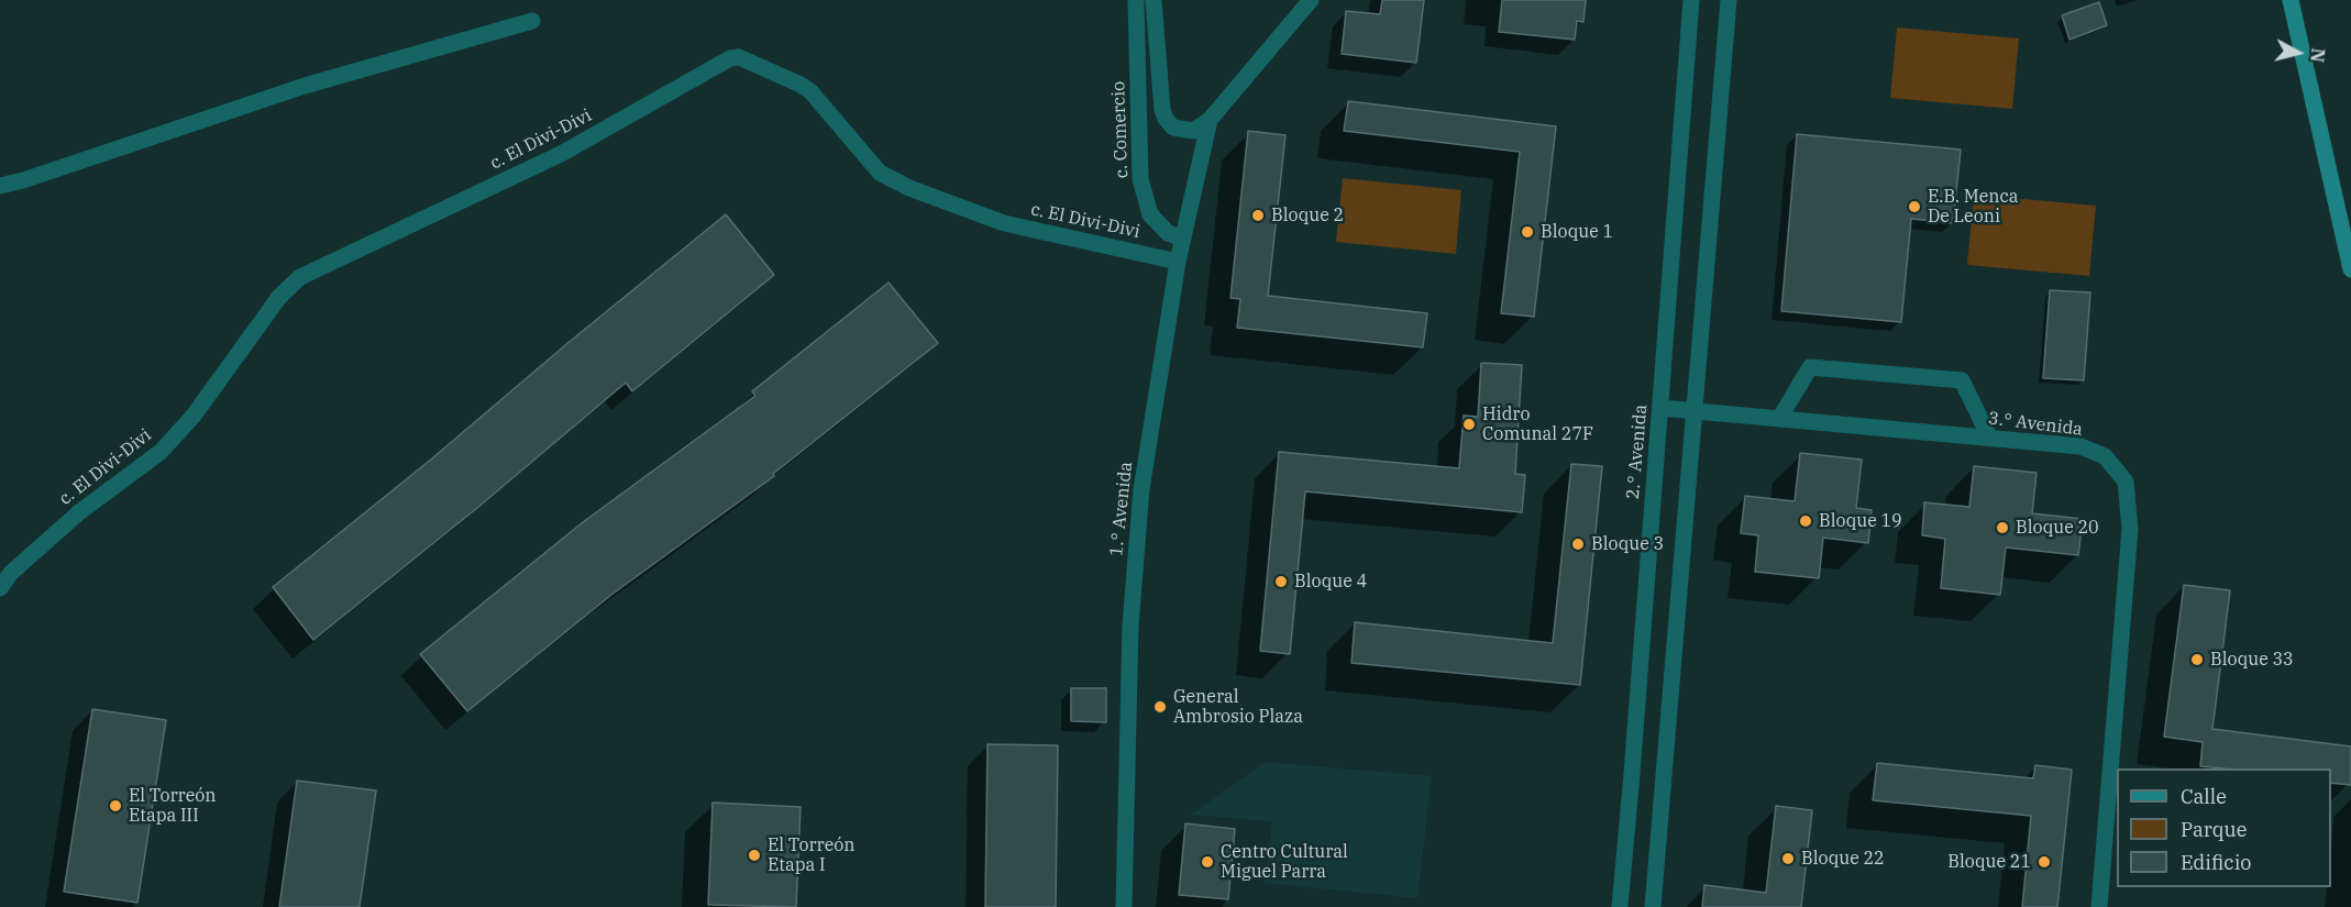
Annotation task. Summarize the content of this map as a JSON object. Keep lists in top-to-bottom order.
{
  "streets": {
    "street": [
      "c. Comercio",
      "c. El Divi-Divi",
      "3.° Avenida",
      "2.° Avenida",
      "1.° Avenida"
    ]
  },
  "crossings": [
    ["c. Comercio", "1.° Avenida"],
    ["c. El Divi-Divi", "1.° Avenida"],
    ["3.° Avenida", "2.° Avenida"]
  ],
  "places": [
    "E.B. Menca De Leoni",
    "Bloque 2",
    "Bloque 1",
    "Hidro Comunal 27F",
    "Bloque 19",
    "Bloque 20",
    "Bloque 3",
    "Bloque 4",
    "Bloque 33",
    "General Ambrosio Plaza",
    "El Torreón Etapa III",
    "El Torreón Etapa I",
    "Bloque 22",
    "Centro Cultural Miguel Parra",
    "Bloque 21"
  ],
  "legend": ["Calle", "Parque", "Edificio"],
  "north": "right"
}
